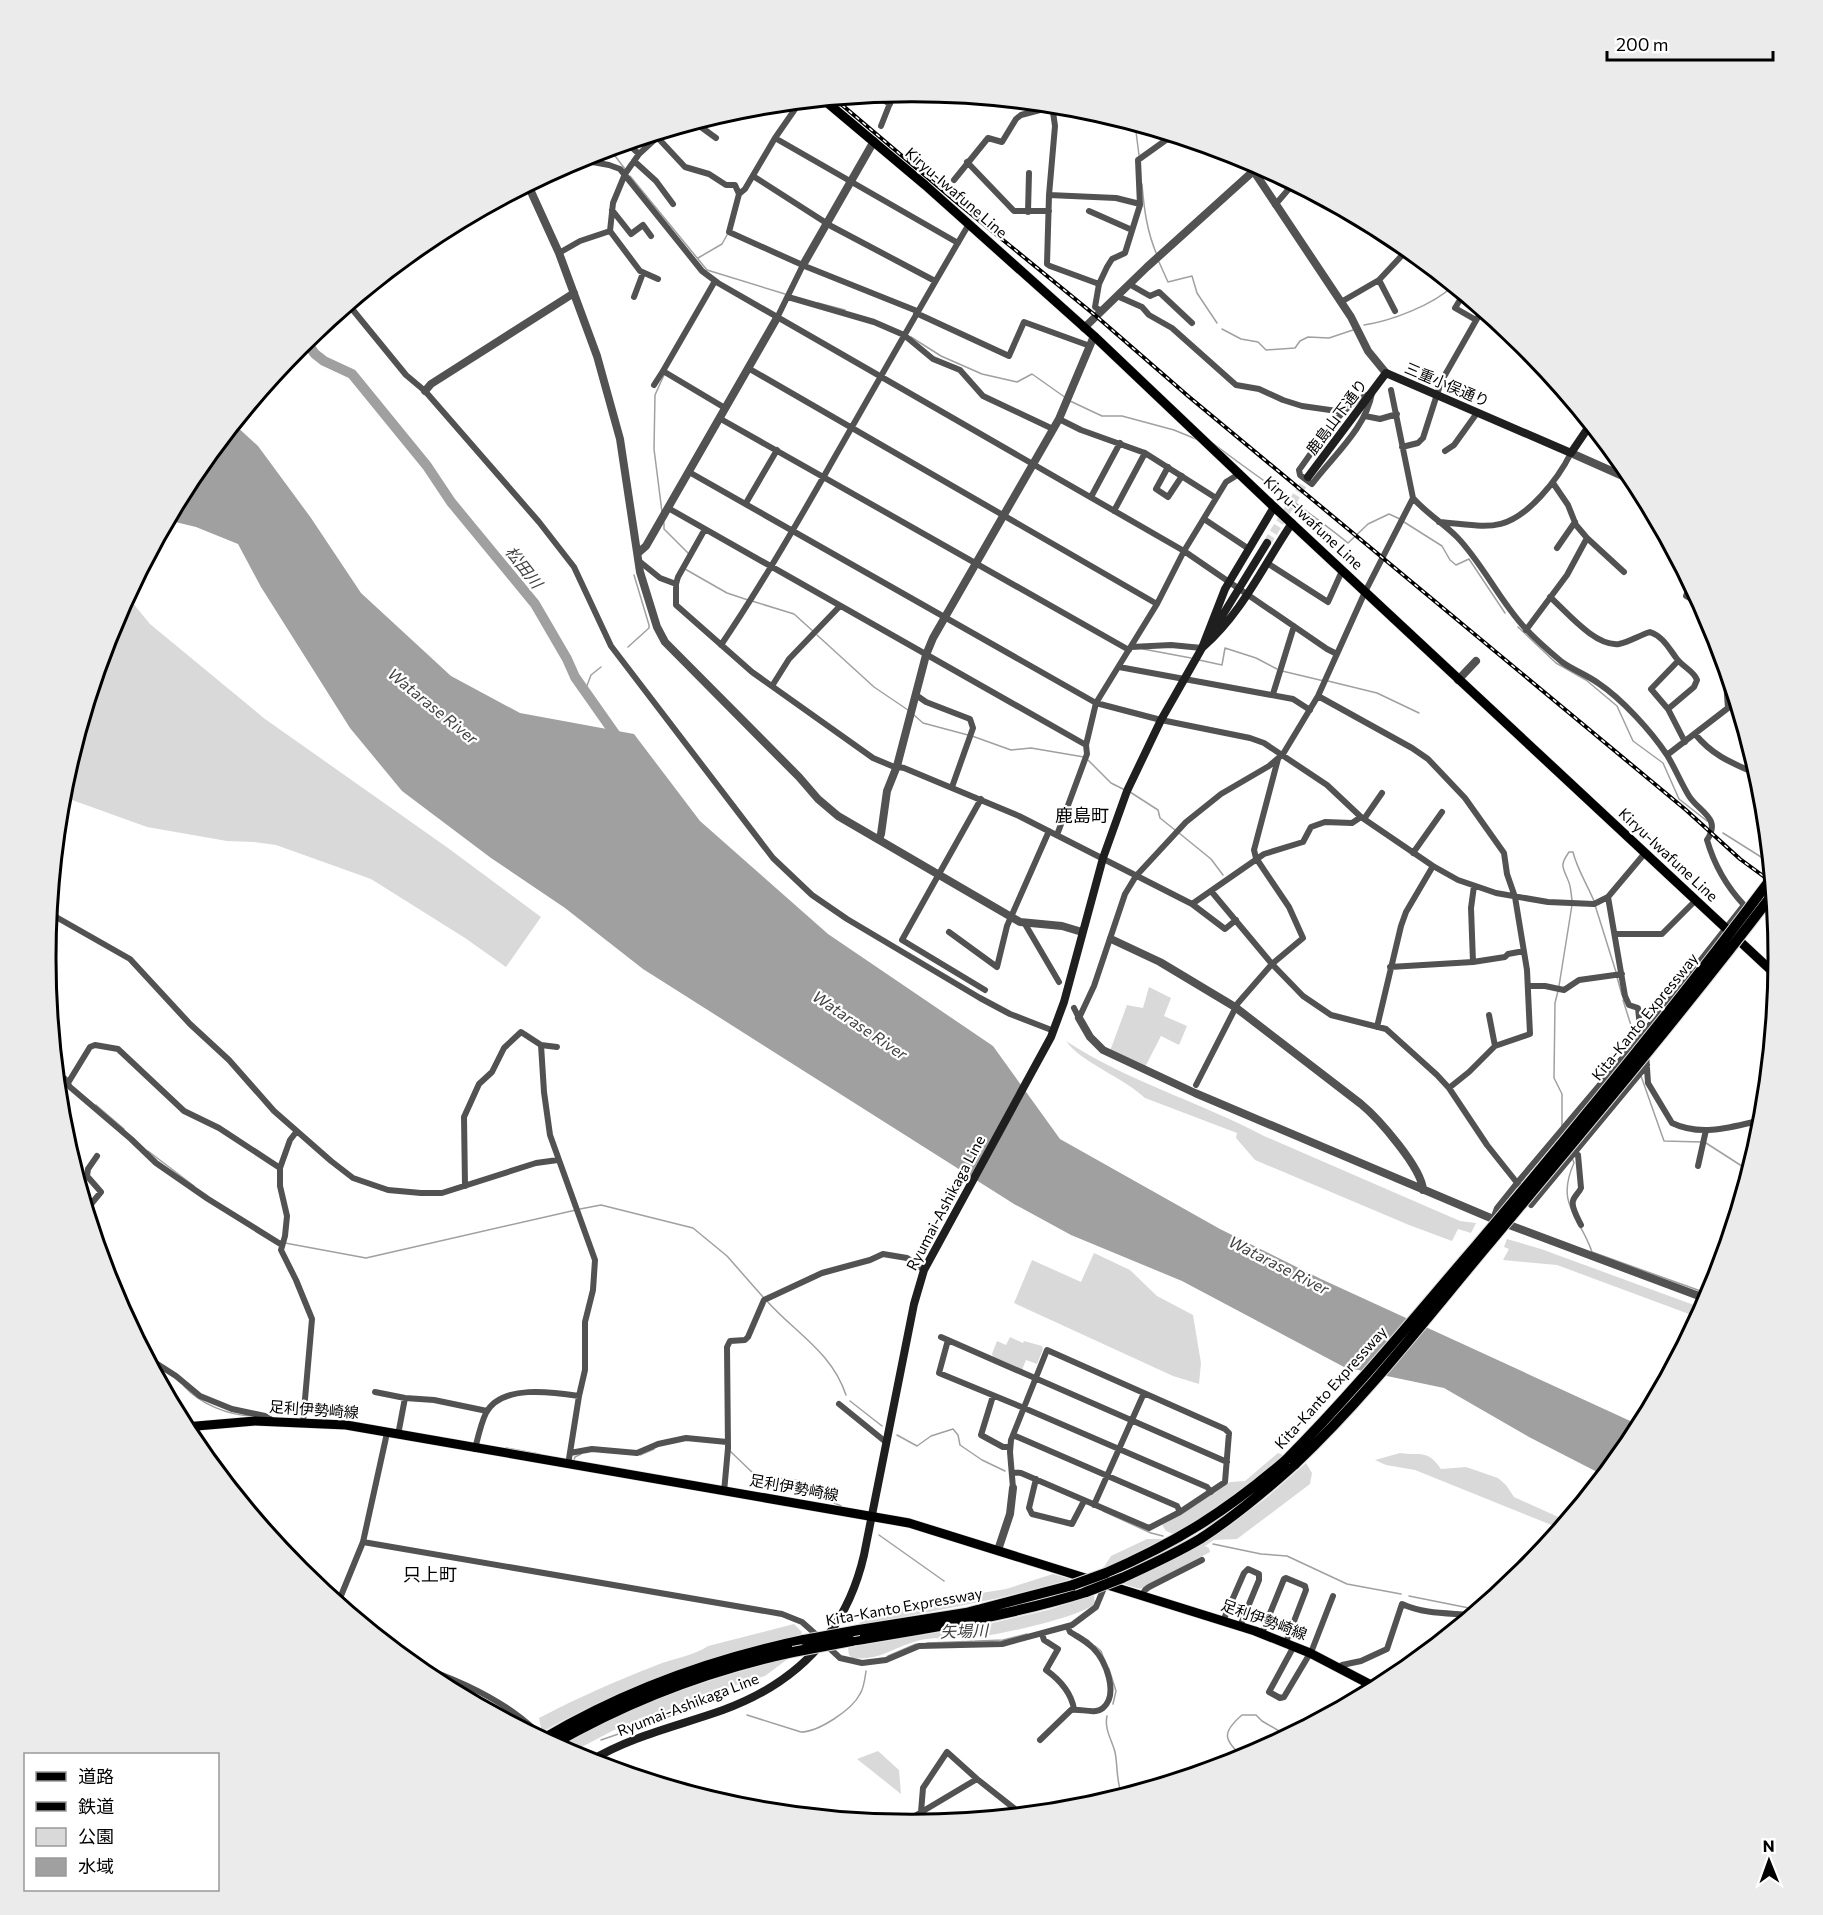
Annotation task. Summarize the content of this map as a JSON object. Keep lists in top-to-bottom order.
{
  "streets": {
    "highway": ["Kita-Kanto Expressway"],
    "main road": [
      "Kiryu-Iwafune Line",
      "三重小俣通り",
      "鹿島山下通り",
      "Ryumai-Ashikaga Line",
      "足利伊勢崎線"
    ]
  },
  "crossings": [
    ["Kiryu-Iwafune Line", "Ryumai-Ashikaga Line"],
    ["三重小俣通り", "鹿島山下通り"],
    ["Kita-Kanto Expressway", "足利伊勢崎線"],
    ["Ryumai-Ashikaga Line", "足利伊勢崎線"]
  ],
  "districts": ["鹿島町", "只上町"],
  "water": ["松田川", "Watarase River", "矢場川"],
  "legend": [
    "道路",
    "鉄道",
    "公園",
    "水域"
  ],
  "scale_bar": "200 m",
  "north": "top"
}
